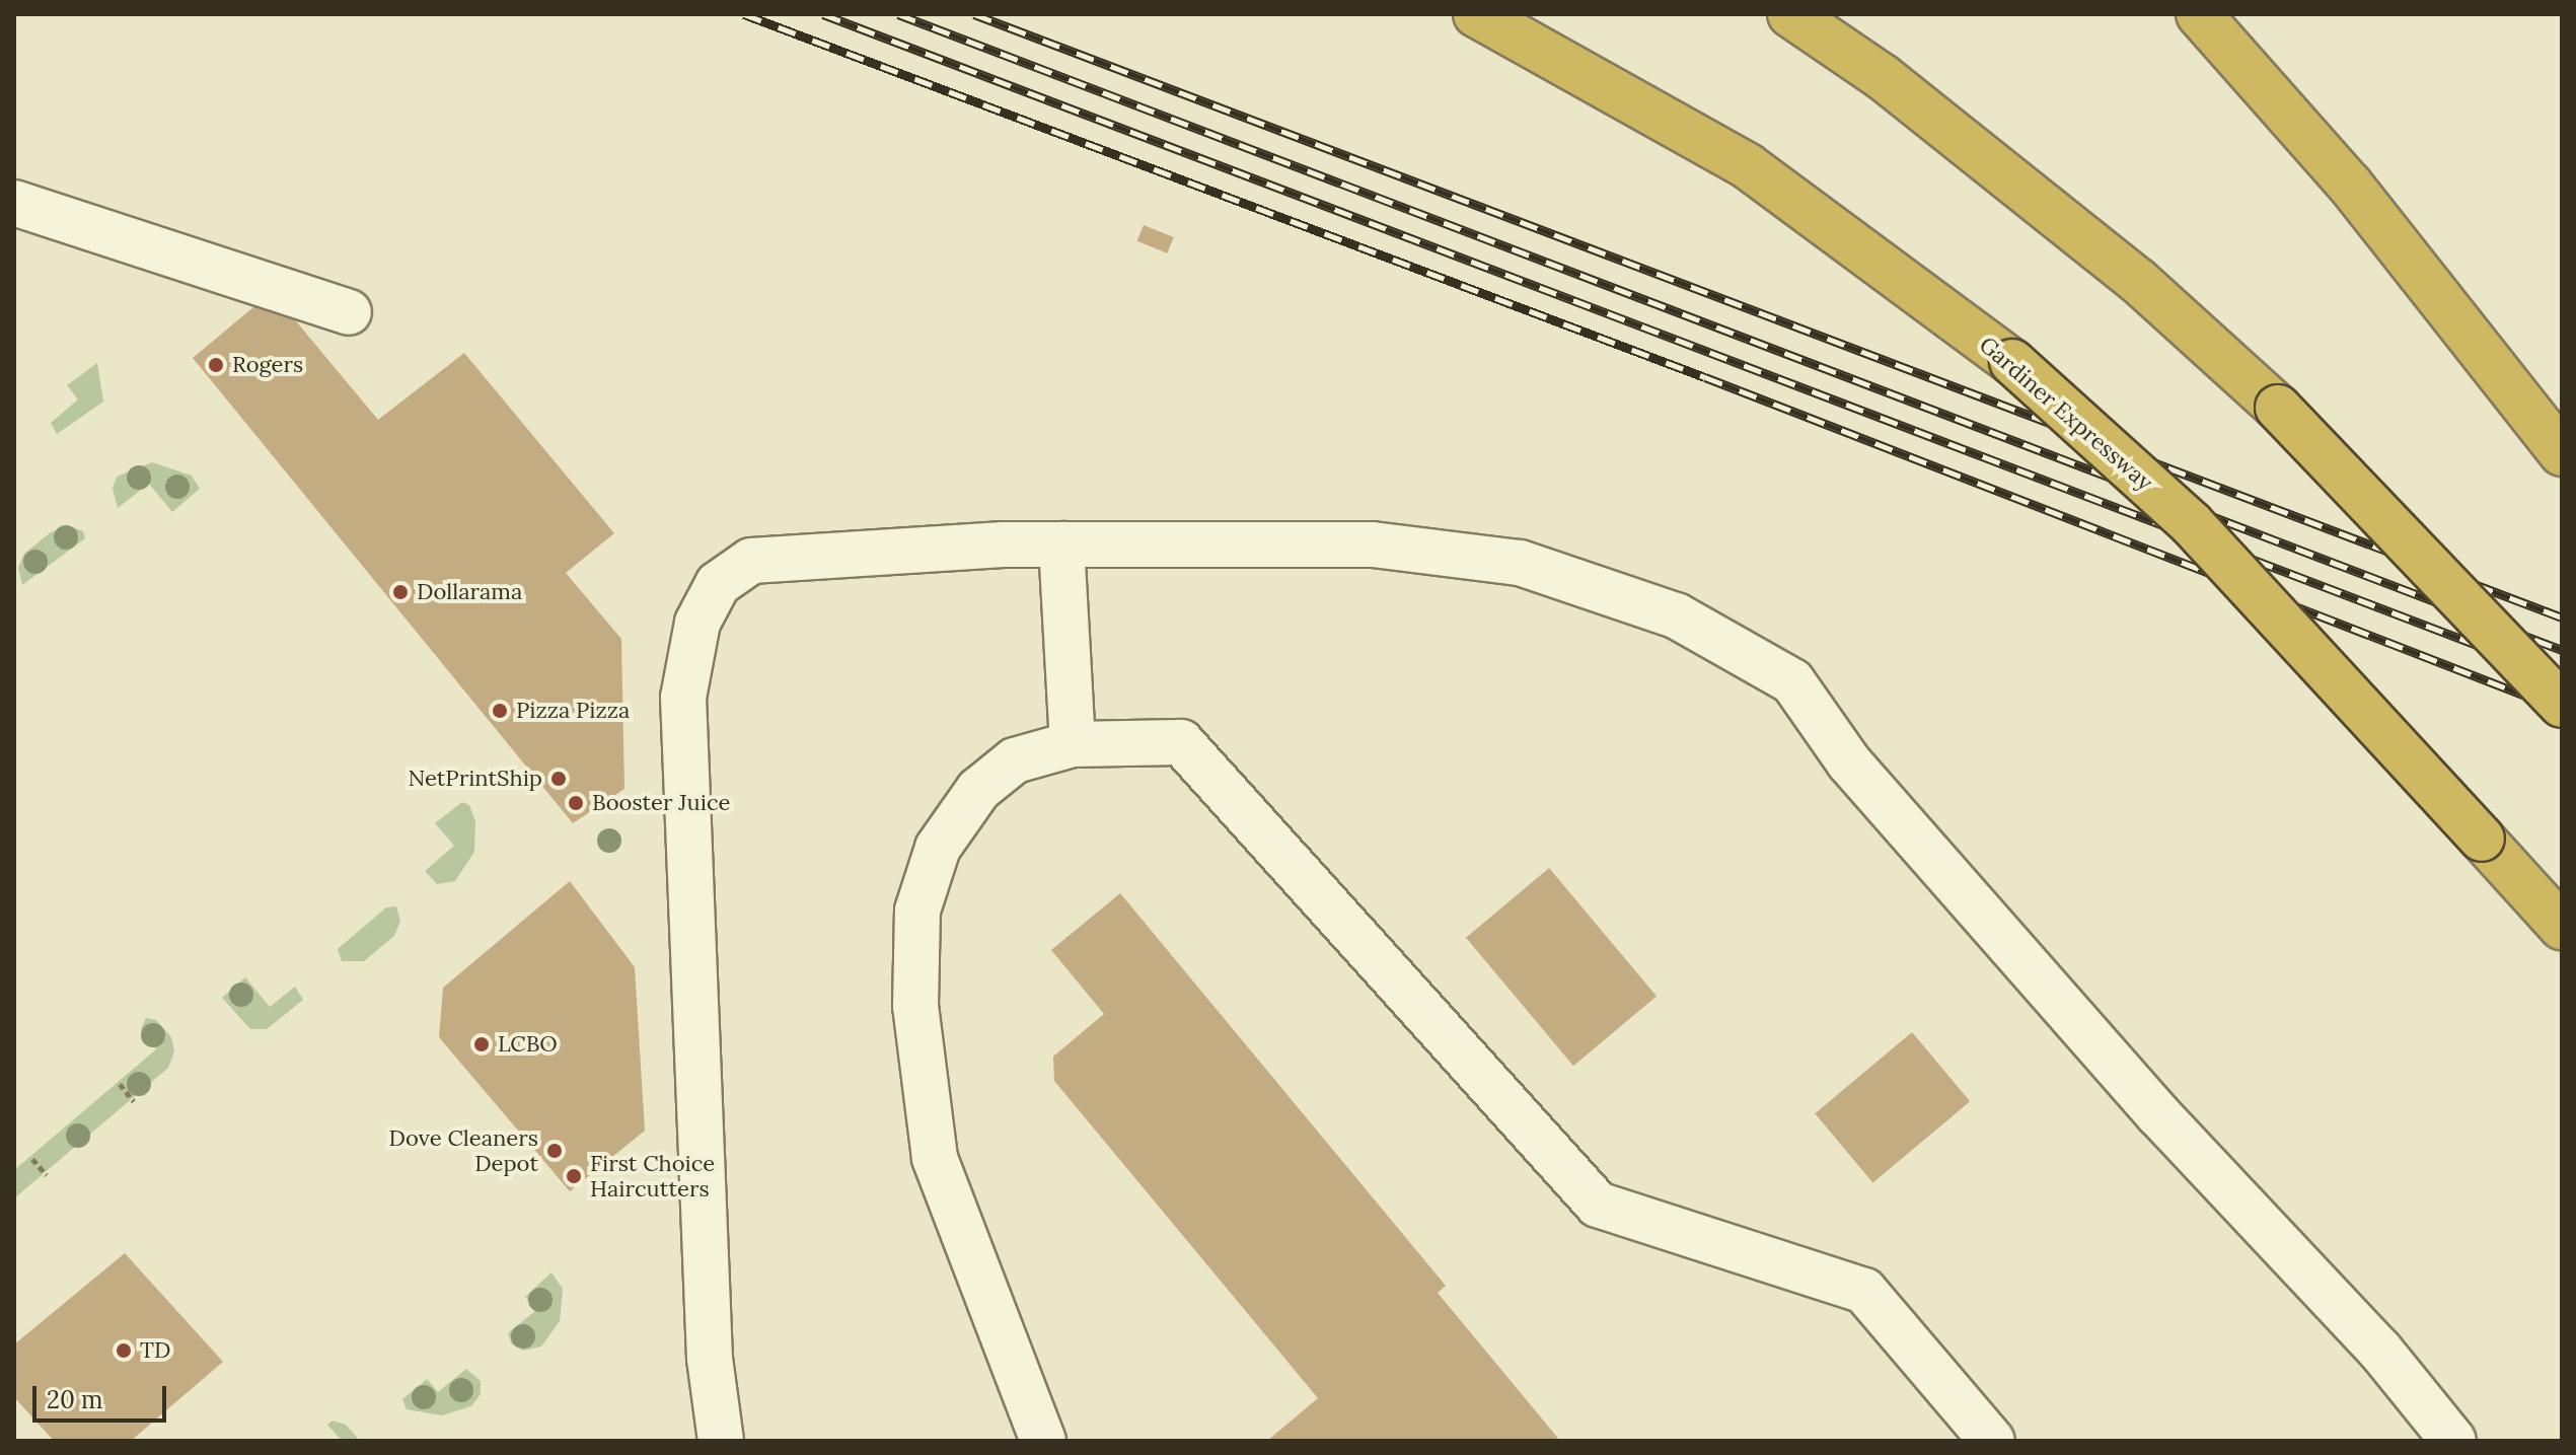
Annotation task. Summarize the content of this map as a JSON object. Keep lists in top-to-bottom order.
{
  "streets": {
    "highway": ["Gardiner Expressway"]
  },
  "places": [
    "Rogers",
    "Dollarama",
    "Pizza Pizza",
    "NetPrintShip",
    "Booster Juice",
    "LCBO",
    "Dove Cleaners Depot",
    "First Choice Haircutters",
    "TD"
  ],
  "scale_bar": "20 m"
}
